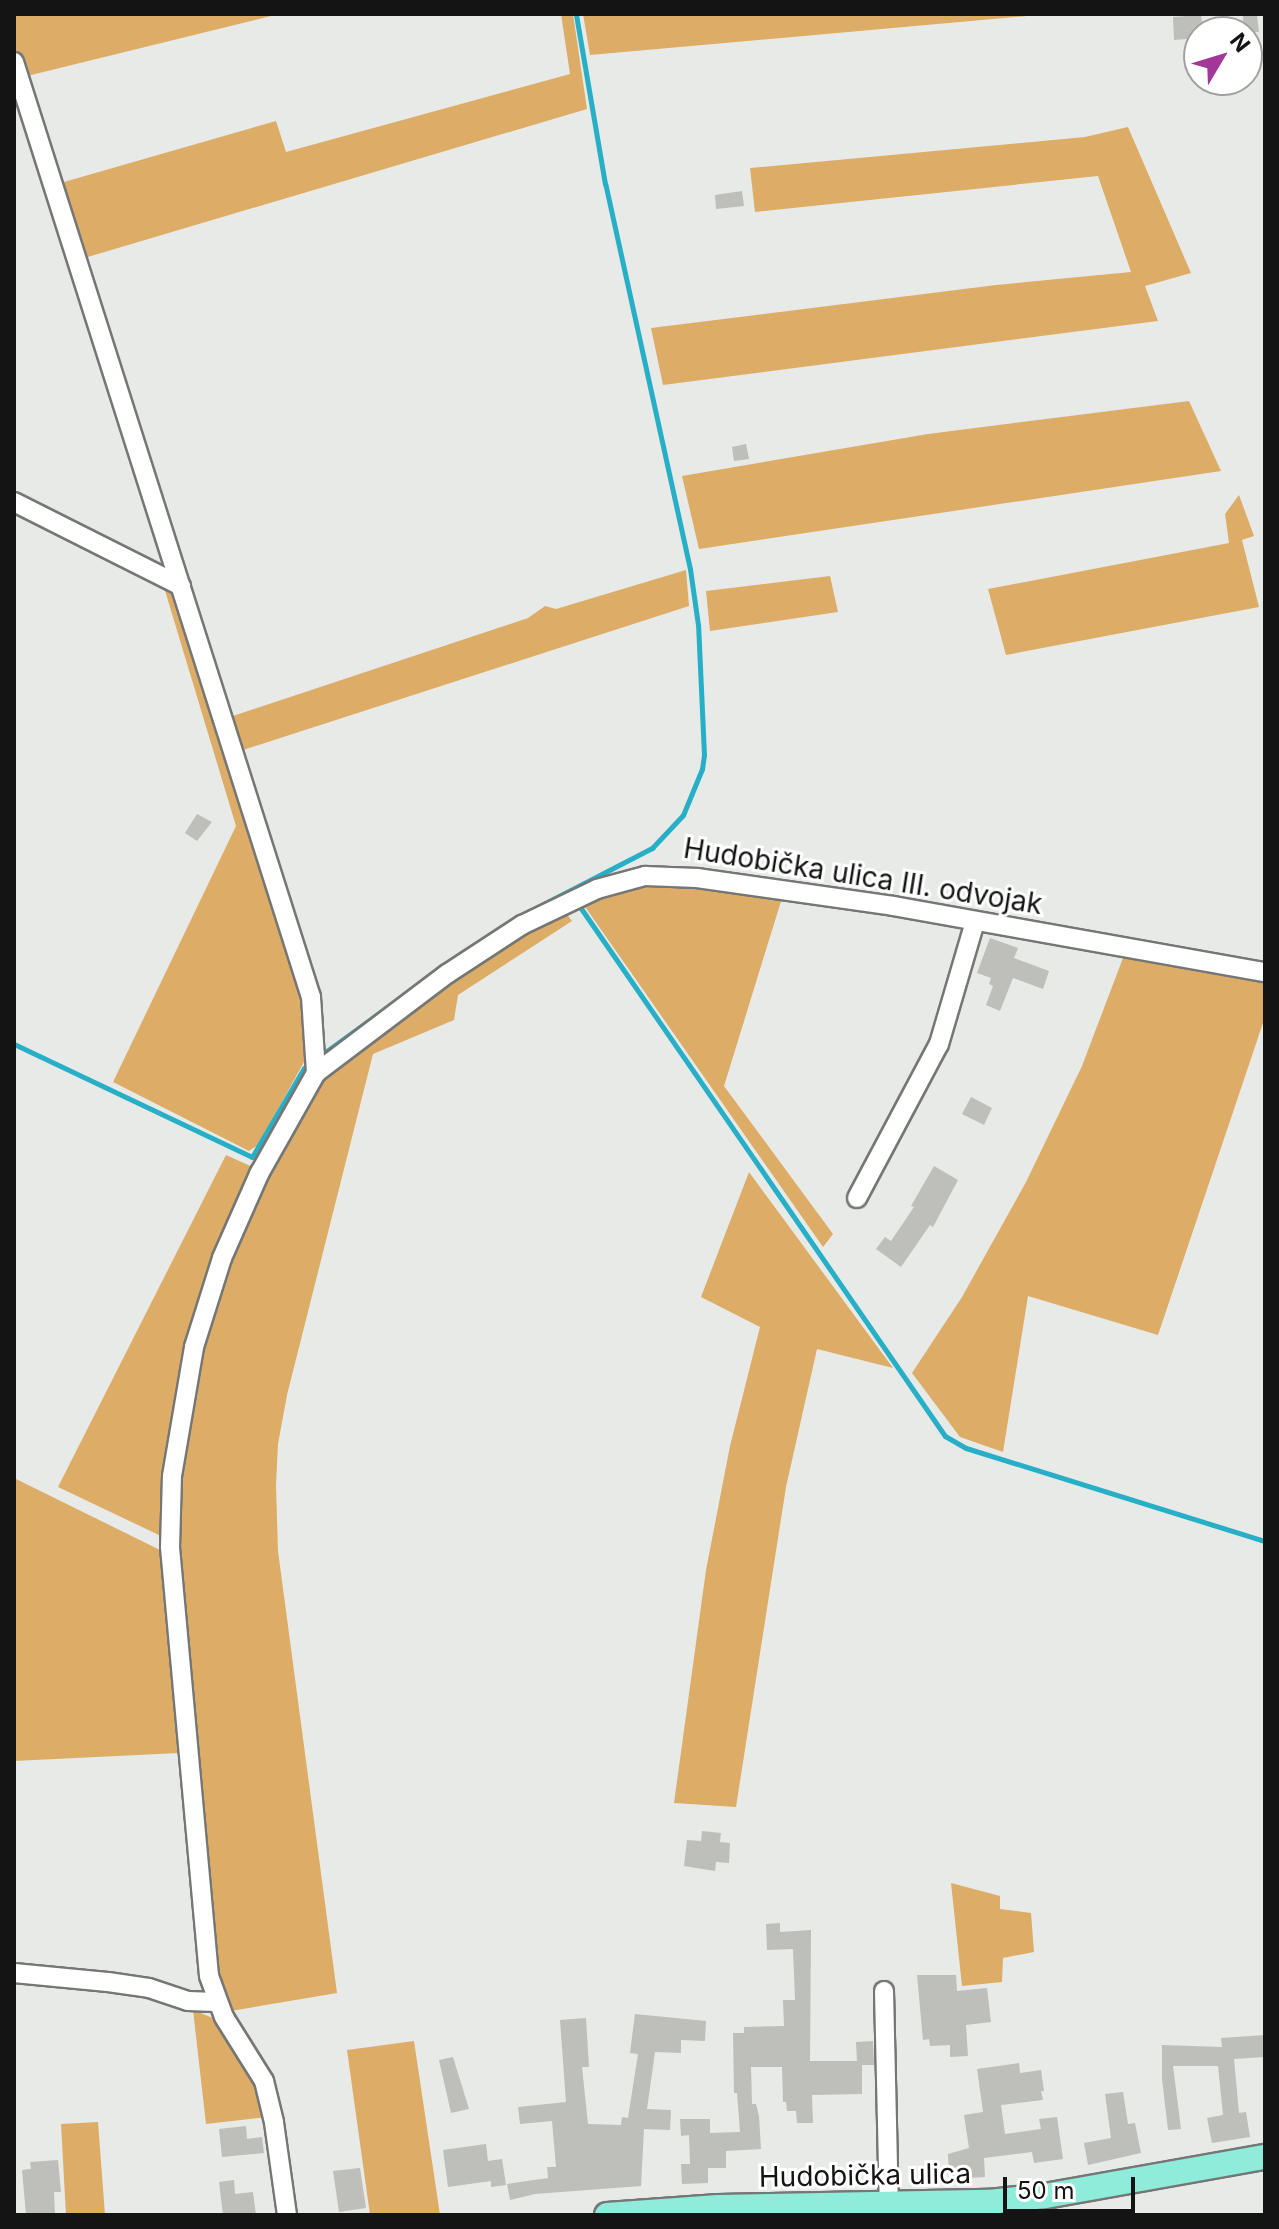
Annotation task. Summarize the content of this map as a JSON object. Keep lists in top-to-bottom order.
{
  "streets": {
    "main road": ["Hudobička ulica"],
    "street": ["Hudobička ulica III. odvojak"]
  },
  "scale_bar": "50 m",
  "north": "top right"
}
